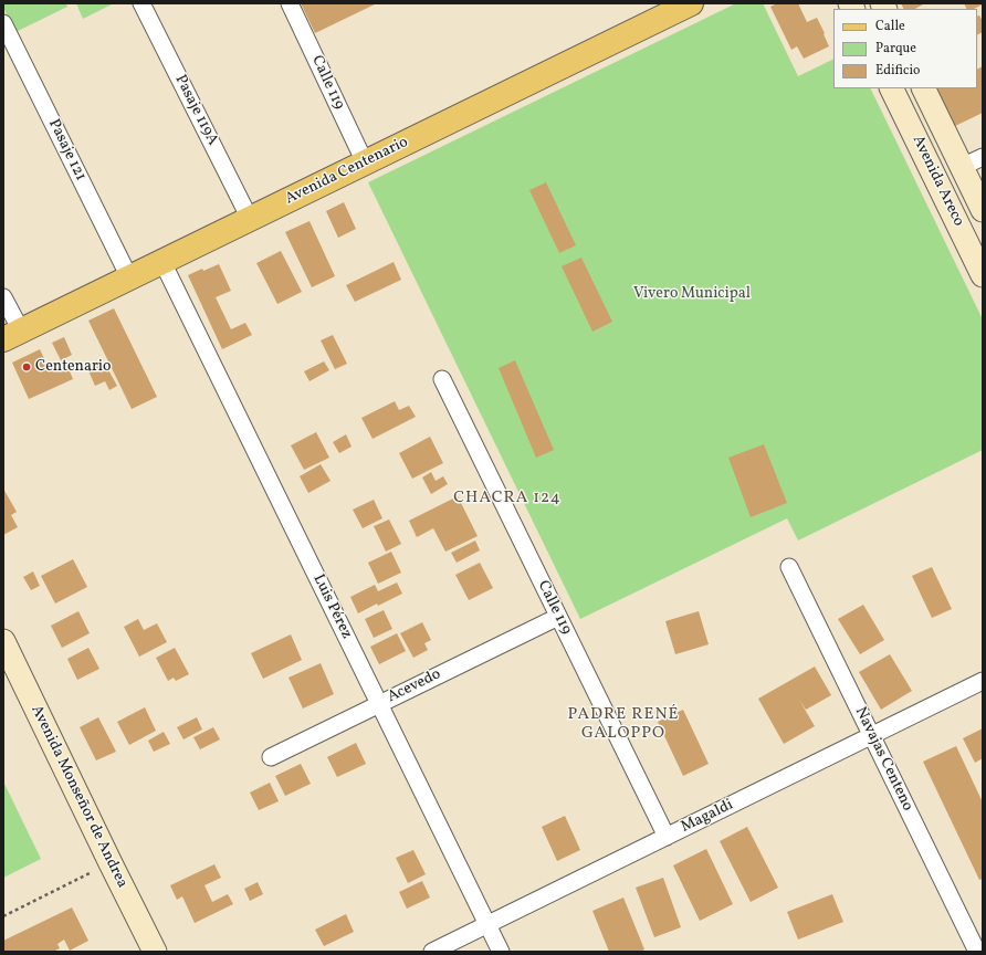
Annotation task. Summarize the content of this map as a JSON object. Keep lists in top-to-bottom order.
{
  "streets": {
    "main road": ["Avenida Centenario", "Avenida Areco", "Avenida Monseñor de Andrea"],
    "street": [
      "Calle 119",
      "Pasaje 119A",
      "Pasaje 121",
      "Luis Pérez",
      "Acevedo",
      "Navajas Centeno",
      "Magaldi"
    ]
  },
  "crossings": [
    ["Calle 119", "Avenida Centenario"],
    ["Calle 119", "Acevedo"],
    ["Calle 119", "Magaldi"],
    ["Pasaje 119A", "Avenida Centenario"],
    ["Pasaje 121", "Avenida Centenario"],
    ["Avenida Centenario", "Luis Pérez"],
    ["Luis Pérez", "Acevedo"],
    ["Luis Pérez", "Magaldi"],
    ["Navajas Centeno", "Magaldi"]
  ],
  "districts": ["CHACRA 124", "PADRE RENÉ GALOPPO"],
  "parks": ["Vivero Municipal"],
  "places": ["Centenario"],
  "legend": ["Calle", "Parque", "Edificio"]
}
